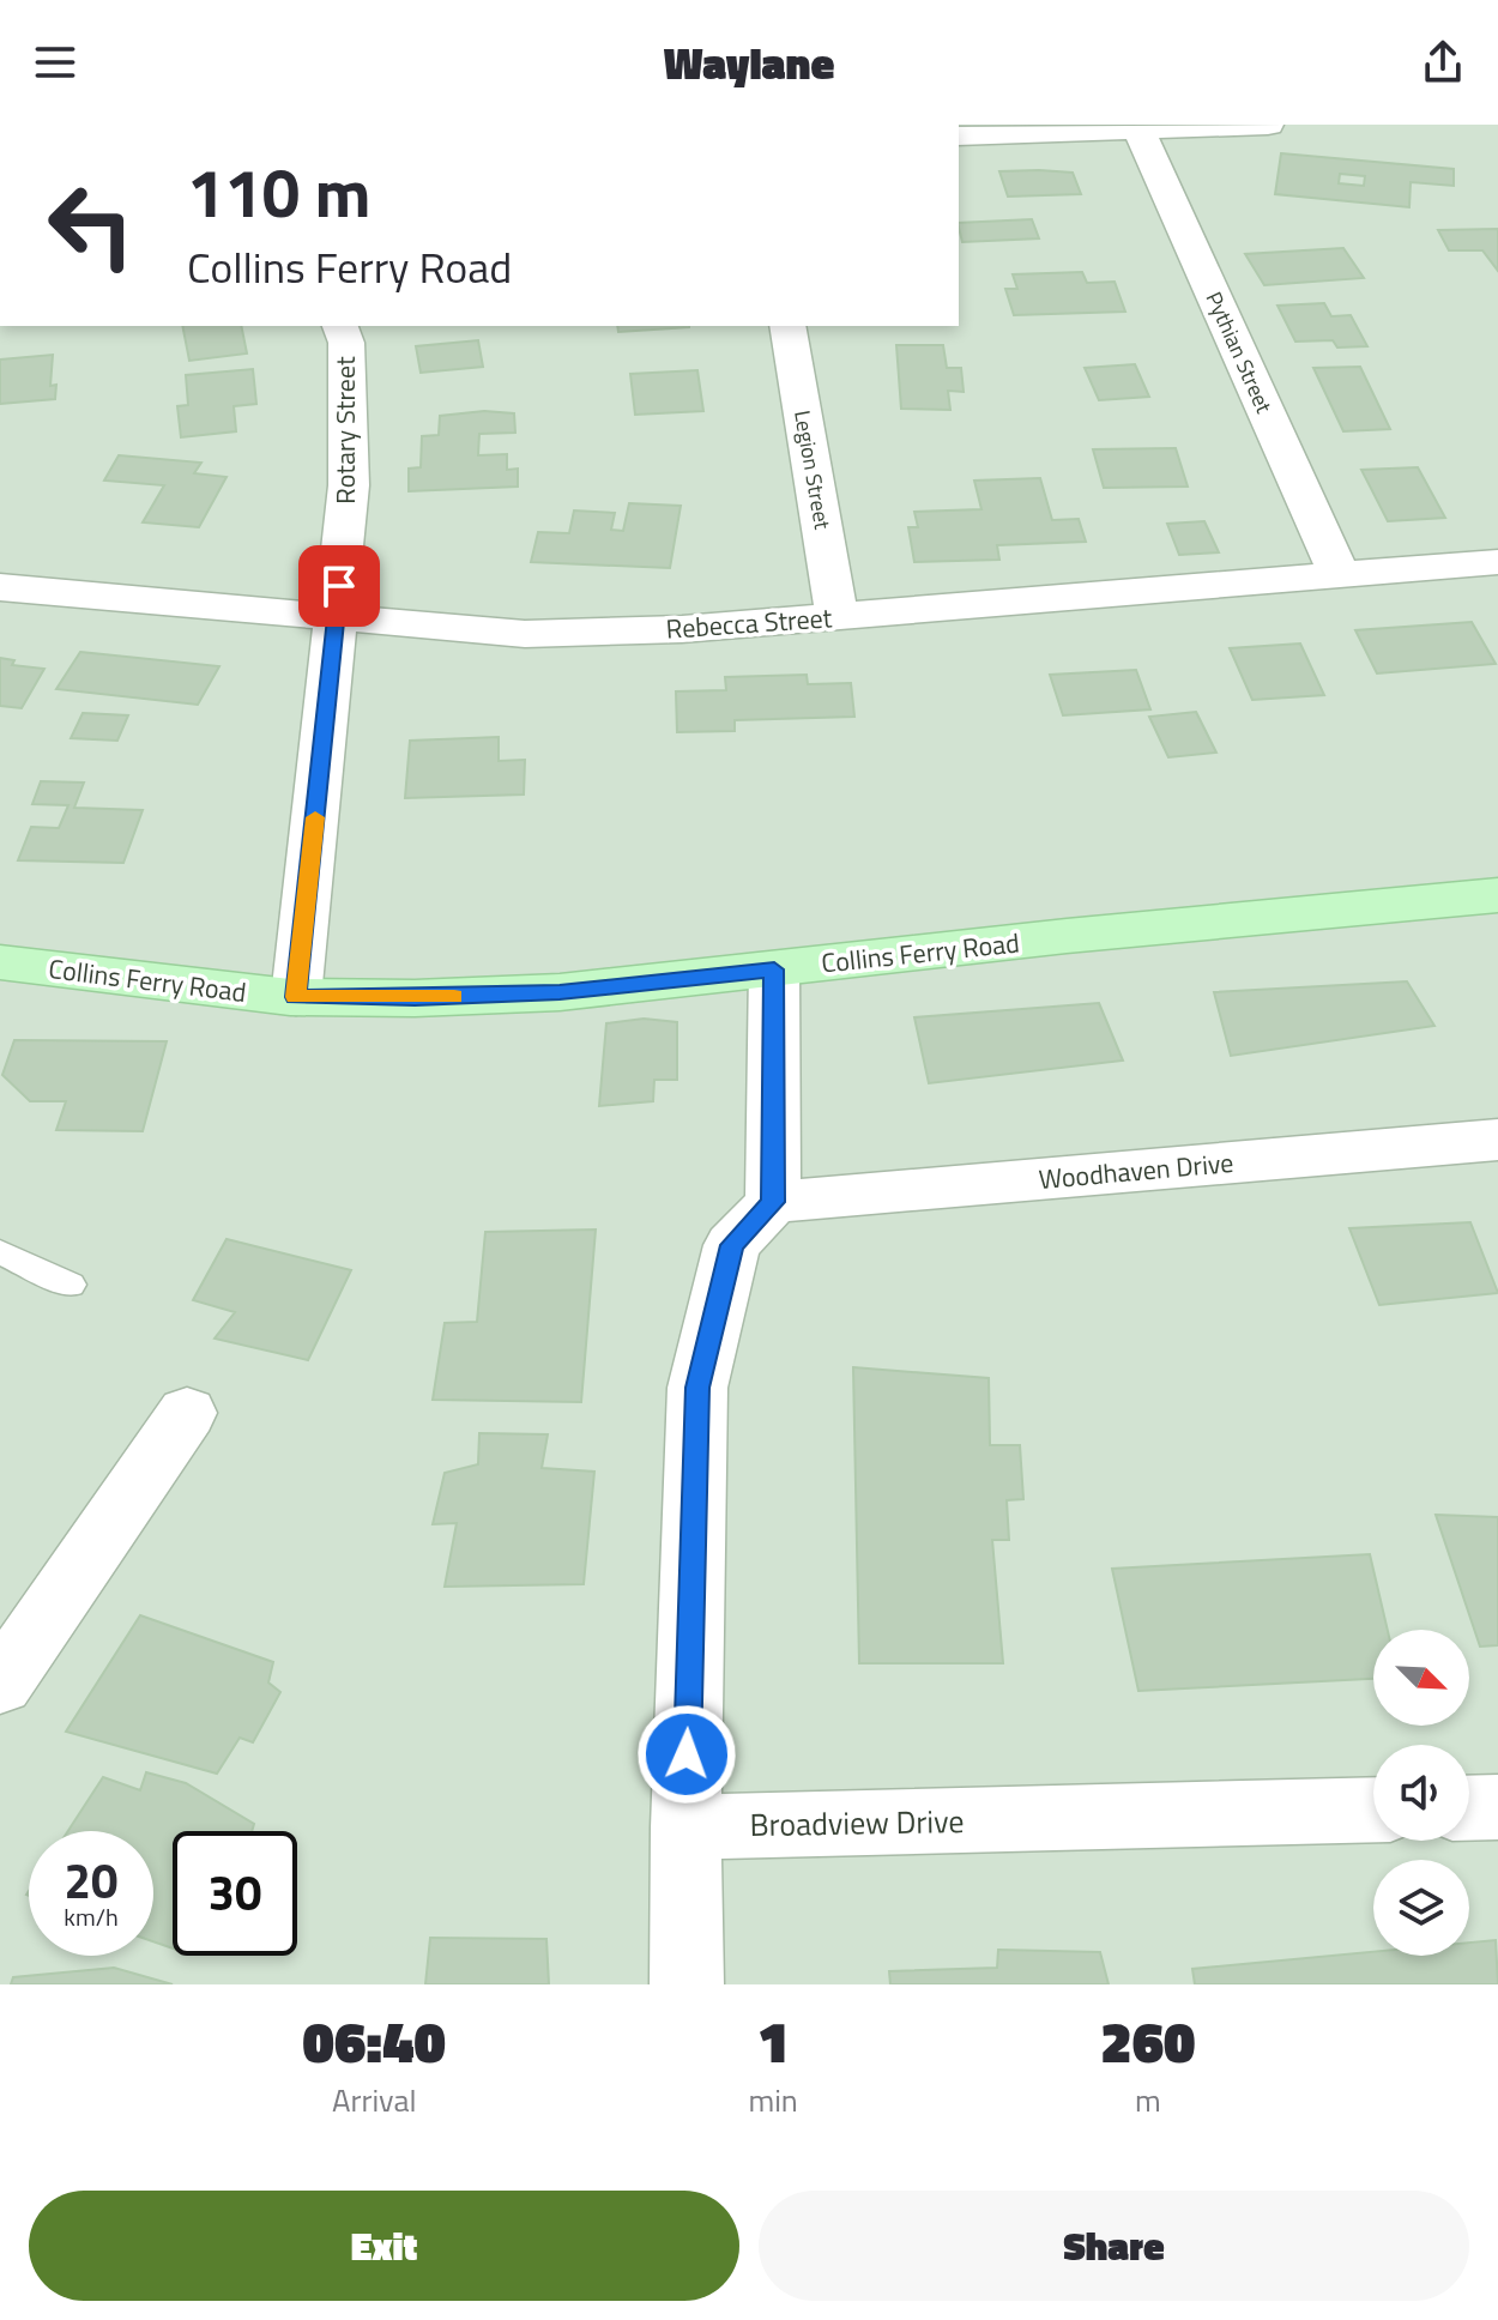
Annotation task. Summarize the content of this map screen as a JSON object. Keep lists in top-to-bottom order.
{
  "streets": {
    "street": [
      "Pythian Street",
      "Rotary Street",
      "Legion Street",
      "Rebecca Street",
      "Collins Ferry Road",
      "Woodhaven Drive",
      "Broadview Drive"
    ]
  },
  "crossings": [
    ["Pythian Street", "Rebecca Street"],
    ["Rotary Street", "Rebecca Street"],
    ["Rotary Street", "Collins Ferry Road"],
    ["Legion Street", "Rebecca Street"]
  ],
  "north": "bottom right",
  "page": {
    "header": "Waylane",
    "turn": ["110 m", "Collins Ferry Road"],
    "speed": "20 km/h",
    "limit": "30",
    "eta": [
      "06:40",
      "Arrival",
      "1",
      "min",
      "260",
      "m"
    ],
    "buttons": ["Exit", "Share"]
  }
}
